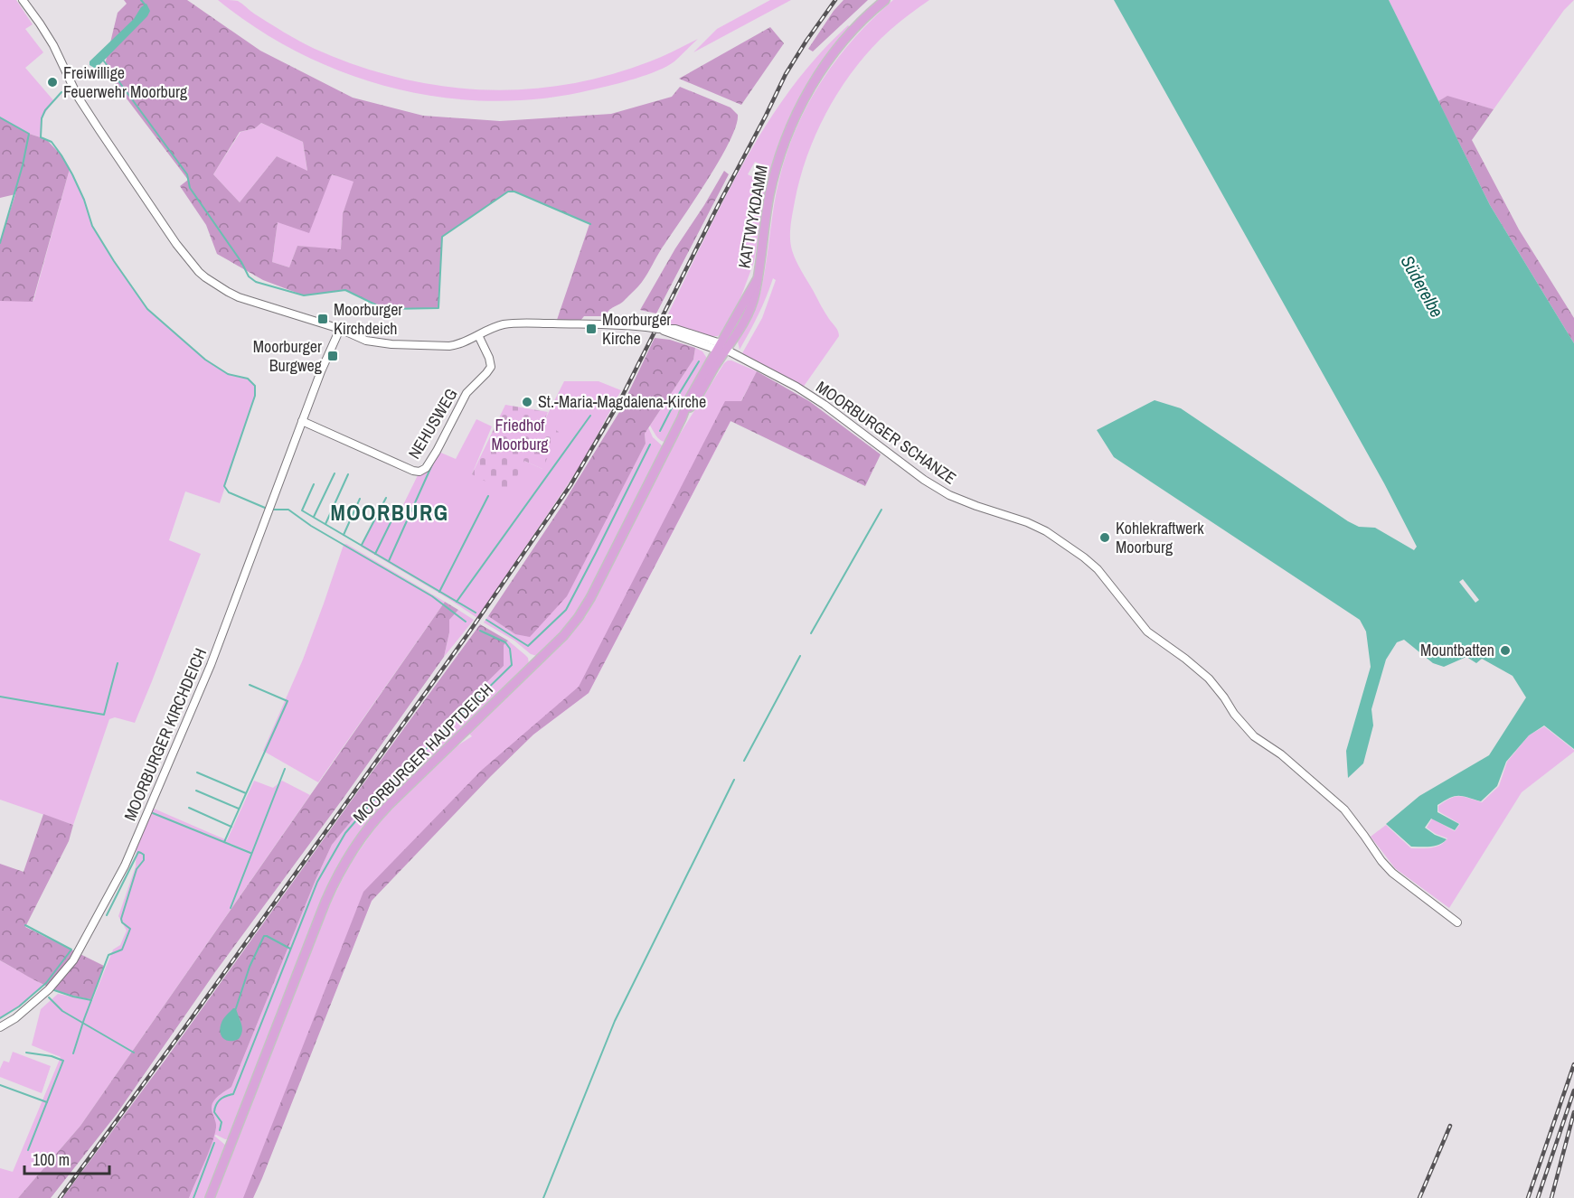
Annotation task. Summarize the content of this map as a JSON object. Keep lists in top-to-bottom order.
{
  "streets": {
    "main road": ["KATTWYKDAMM", "MOORBURGER HAUPTDEICH"],
    "street": ["NEHUSWEG", "MOORBURGER SCHANZE", "MOORBURGER KIRCHDEICH"]
  },
  "crossings": [
    ["KATTWYKDAMM", "MOORBURGER SCHANZE"],
    ["KATTWYKDAMM", "MOORBURGER HAUPTDEICH"],
    ["NEHUSWEG", "MOORBURGER SCHANZE"],
    ["NEHUSWEG", "MOORBURGER KIRCHDEICH"],
    ["MOORBURGER SCHANZE", "MOORBURGER KIRCHDEICH"],
    ["MOORBURGER SCHANZE", "MOORBURGER HAUPTDEICH"]
  ],
  "districts": ["MOORBURG"],
  "water": ["Süderelbe"],
  "parks": ["Friedhof Moorburg"],
  "places": {
    "other": [
      "Freiwillige Feuerwehr Moorburg",
      "St.-Maria-Magdalena-Kirche",
      "Kohlekraftwerk Moorburg",
      "Mountbatten"
    ],
    "transit": ["Moorburger Kirchdeich", "Moorburger Kirche", "Moorburger Burgweg"]
  },
  "scale_bar": "100 m"
}
